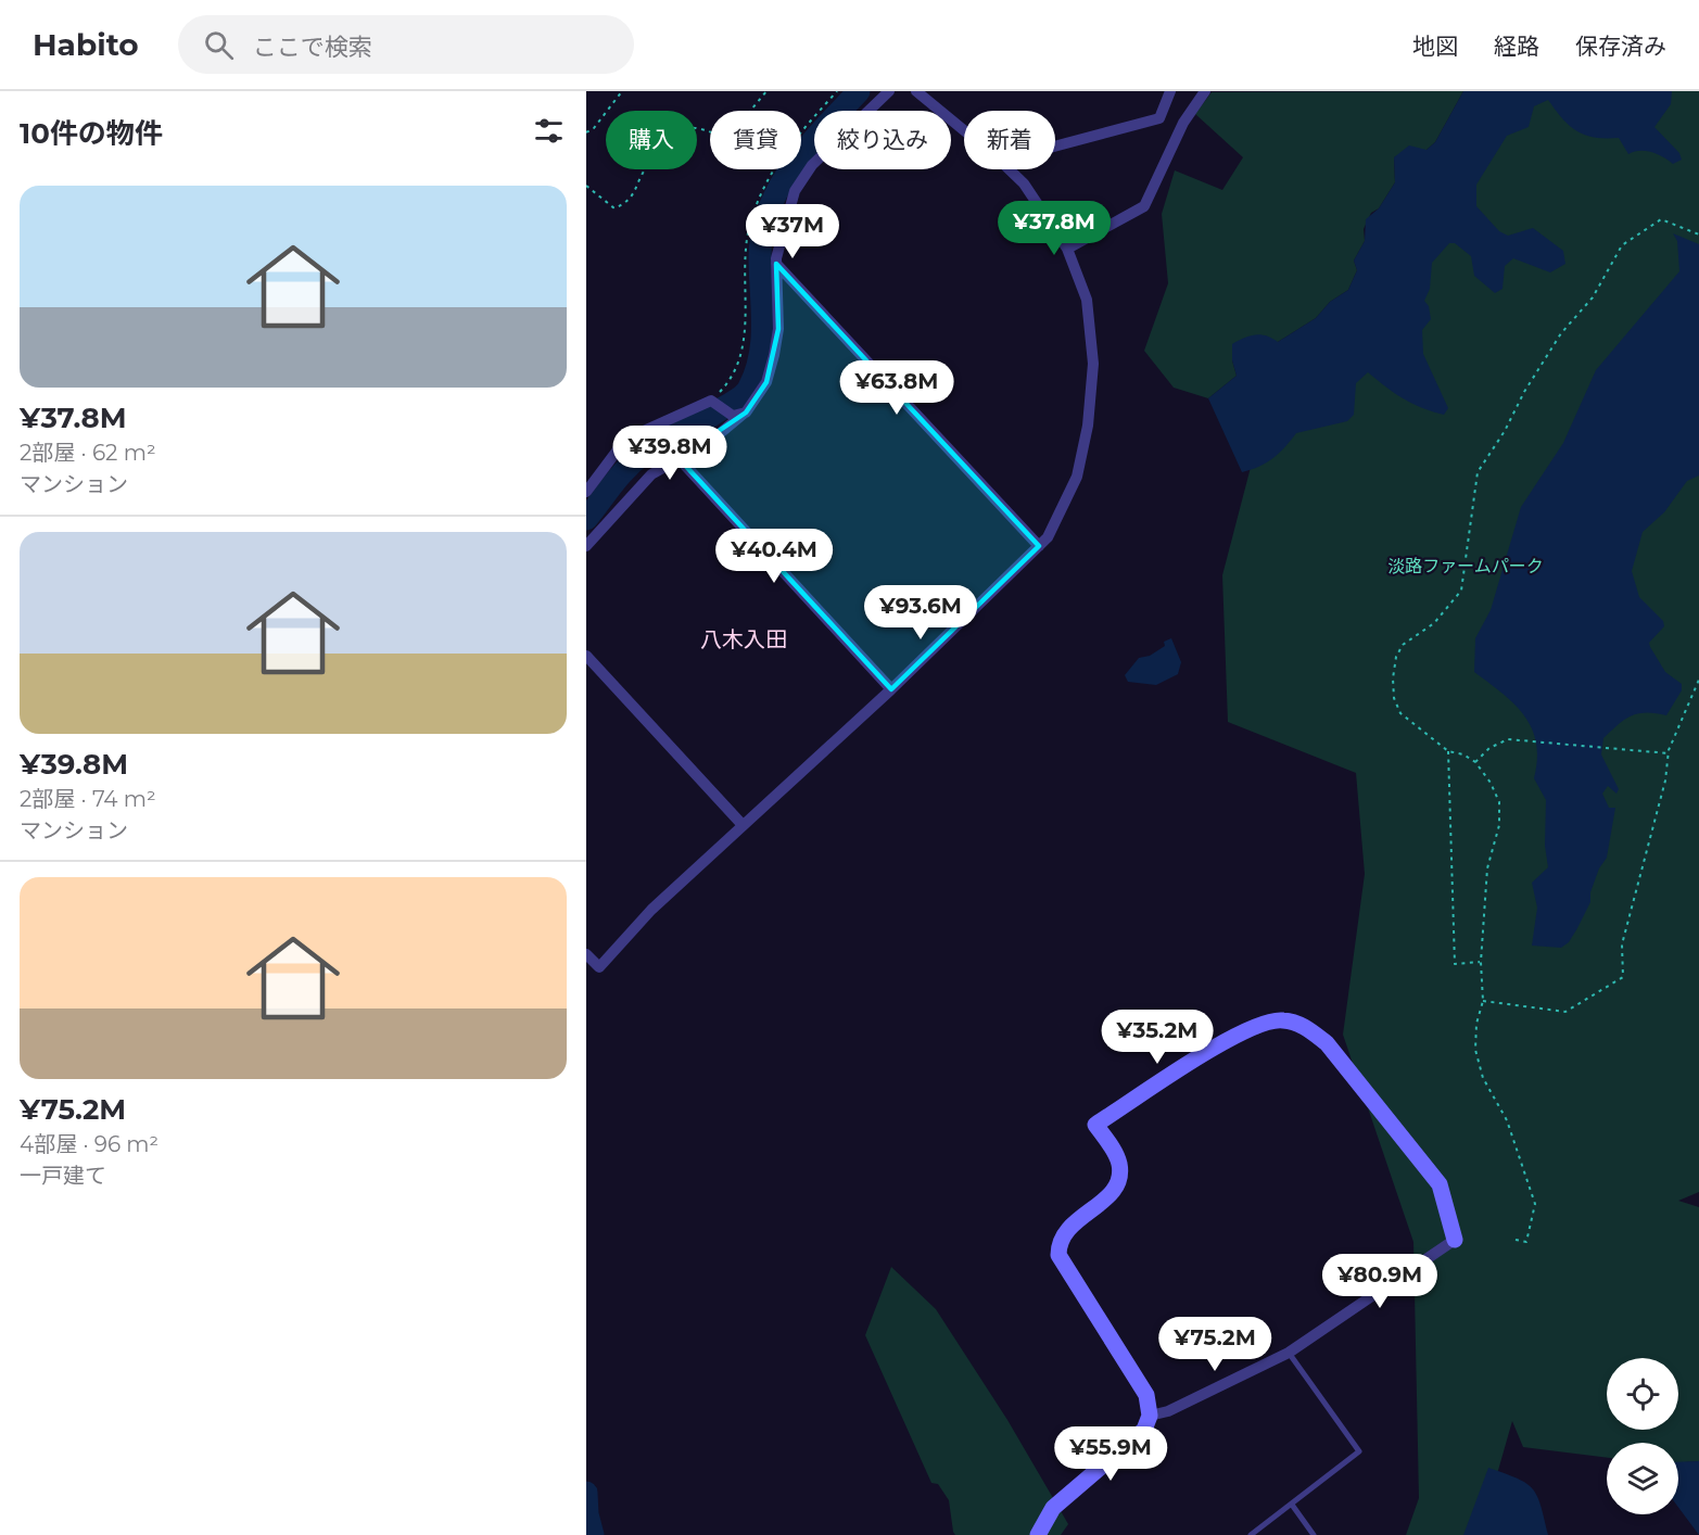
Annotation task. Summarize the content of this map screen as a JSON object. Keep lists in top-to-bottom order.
{
  "districts": ["八木入田"],
  "parks": ["淡路ファームパーク"],
  "page": {
    "header": "Habito",
    "search": "ここで検索",
    "nav": ["地図", "経路", "保存済み"],
    "heading": "10件の物件",
    "chip": [
      "購入",
      "賃貸",
      "絞り込み",
      "新着"
    ],
    "list": [
      {
        "name": "¥37.8M",
        "note": "2部屋 · 62 m² · マンション"
      },
      {
        "name": "¥39.8M",
        "note": "2部屋 · 74 m² · マンション"
      },
      {
        "name": "¥75.2M",
        "note": "4部屋 · 96 m² · 一戸建て"
      }
    ],
    "price": [
      "¥37.8M",
      "¥37M",
      "¥63.8M",
      "¥39.8M",
      "¥40.4M",
      "¥93.6M",
      "¥35.2M",
      "¥80.9M",
      "¥75.2M",
      "¥55.9M"
    ]
  }
}
